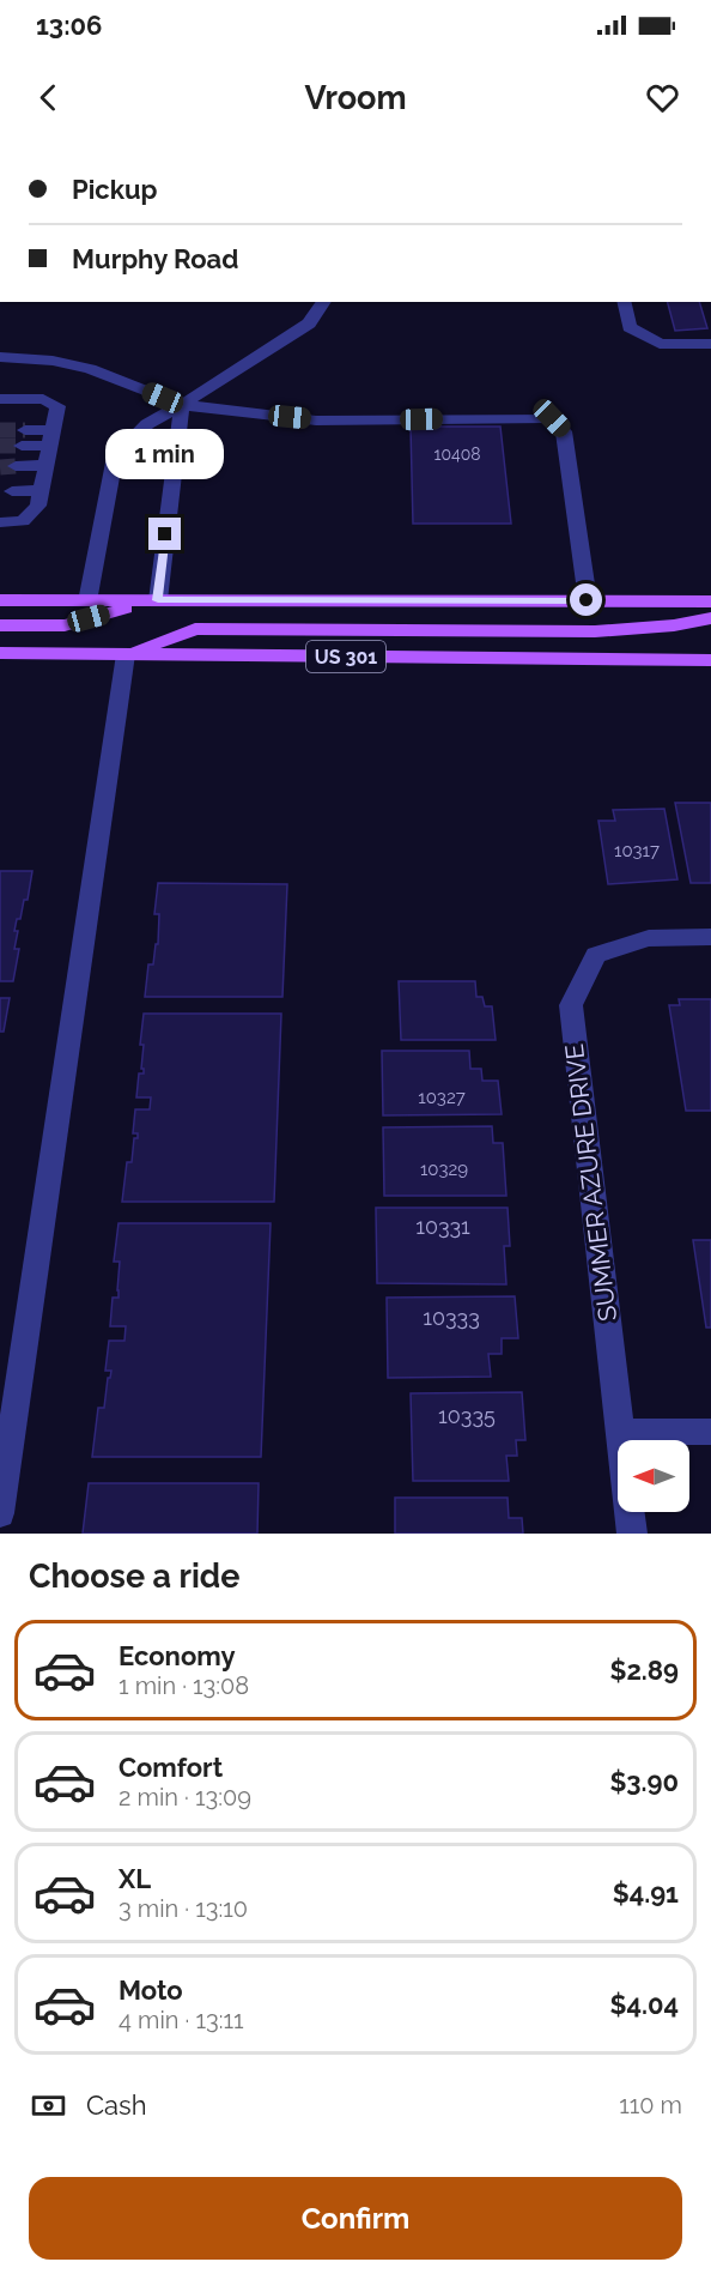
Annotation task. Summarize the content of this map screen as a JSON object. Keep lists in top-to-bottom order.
{
  "streets": {
    "main road": ["US 301"],
    "street": ["SUMMER AZURE DRIVE"]
  },
  "house_numbers": [
    "10408",
    "10317",
    "10327",
    "10329",
    "10331",
    "10333",
    "10335"
  ],
  "north": "left",
  "page": {
    "status": "13:06",
    "header": "Vroom",
    "banner": ["Pickup", "Murphy Road"],
    "bubble": "1 min",
    "heading": "Choose a ride",
    "list": [
      {
        "name": "Economy",
        "note": "1 min · 13:08",
        "value": "$2.89"
      },
      {
        "name": "Comfort",
        "note": "2 min · 13:09",
        "value": "$3.90"
      },
      {
        "name": "XL",
        "note": "3 min · 13:10",
        "value": "$4.91"
      },
      {
        "name": "Moto",
        "note": "4 min · 13:11",
        "value": "$4.04"
      }
    ],
    "pay": ["Cash", "110 m"],
    "buttons": "Confirm"
  }
}
